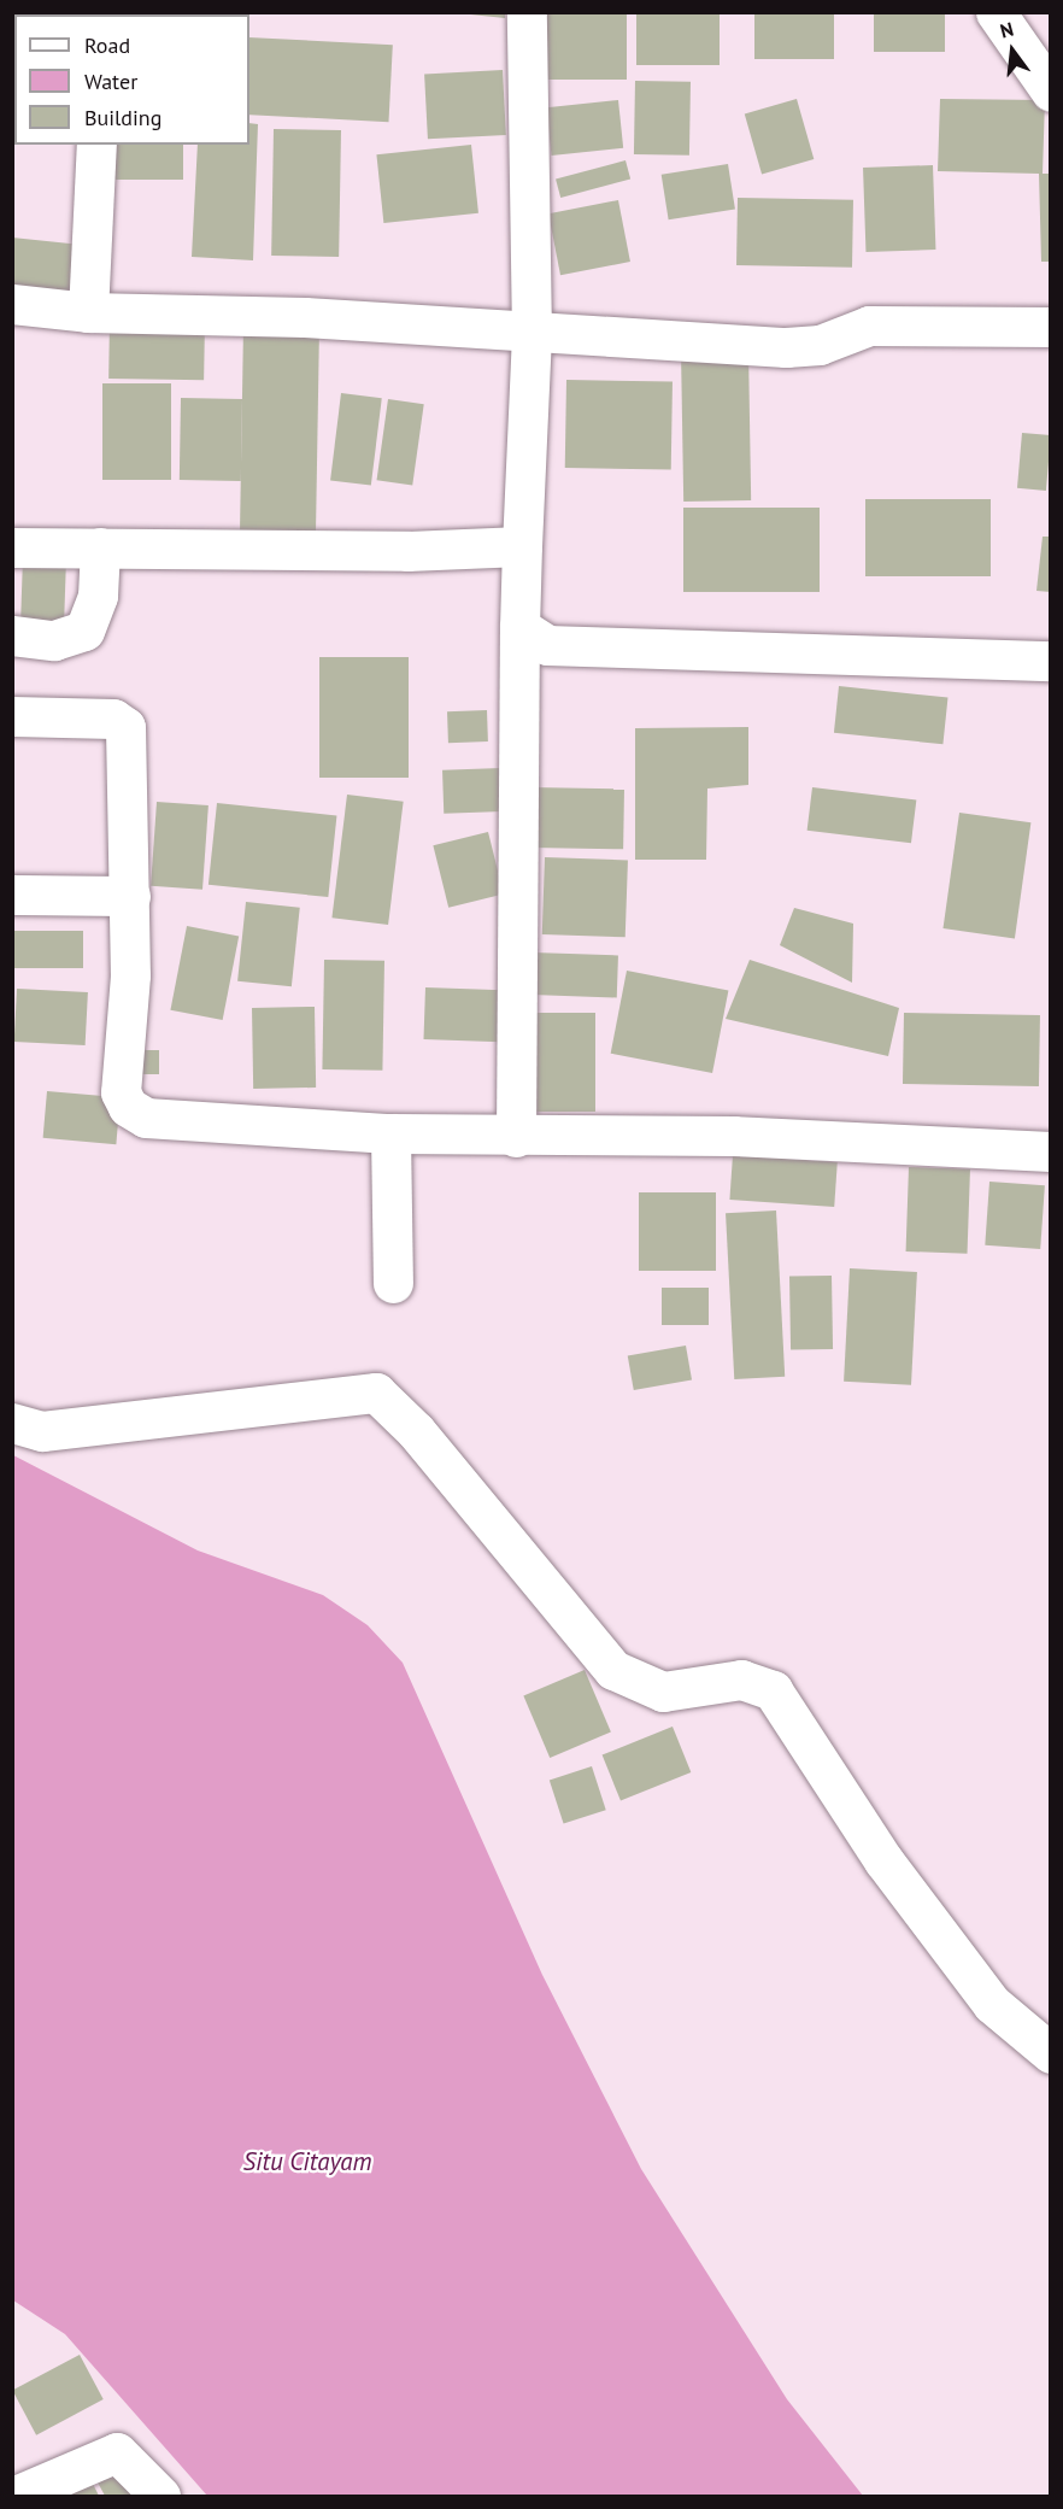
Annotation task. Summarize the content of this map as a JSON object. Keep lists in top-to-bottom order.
{
  "water": ["Situ Citayam"],
  "legend": ["Road", "Water", "Building"],
  "north": "top"
}
